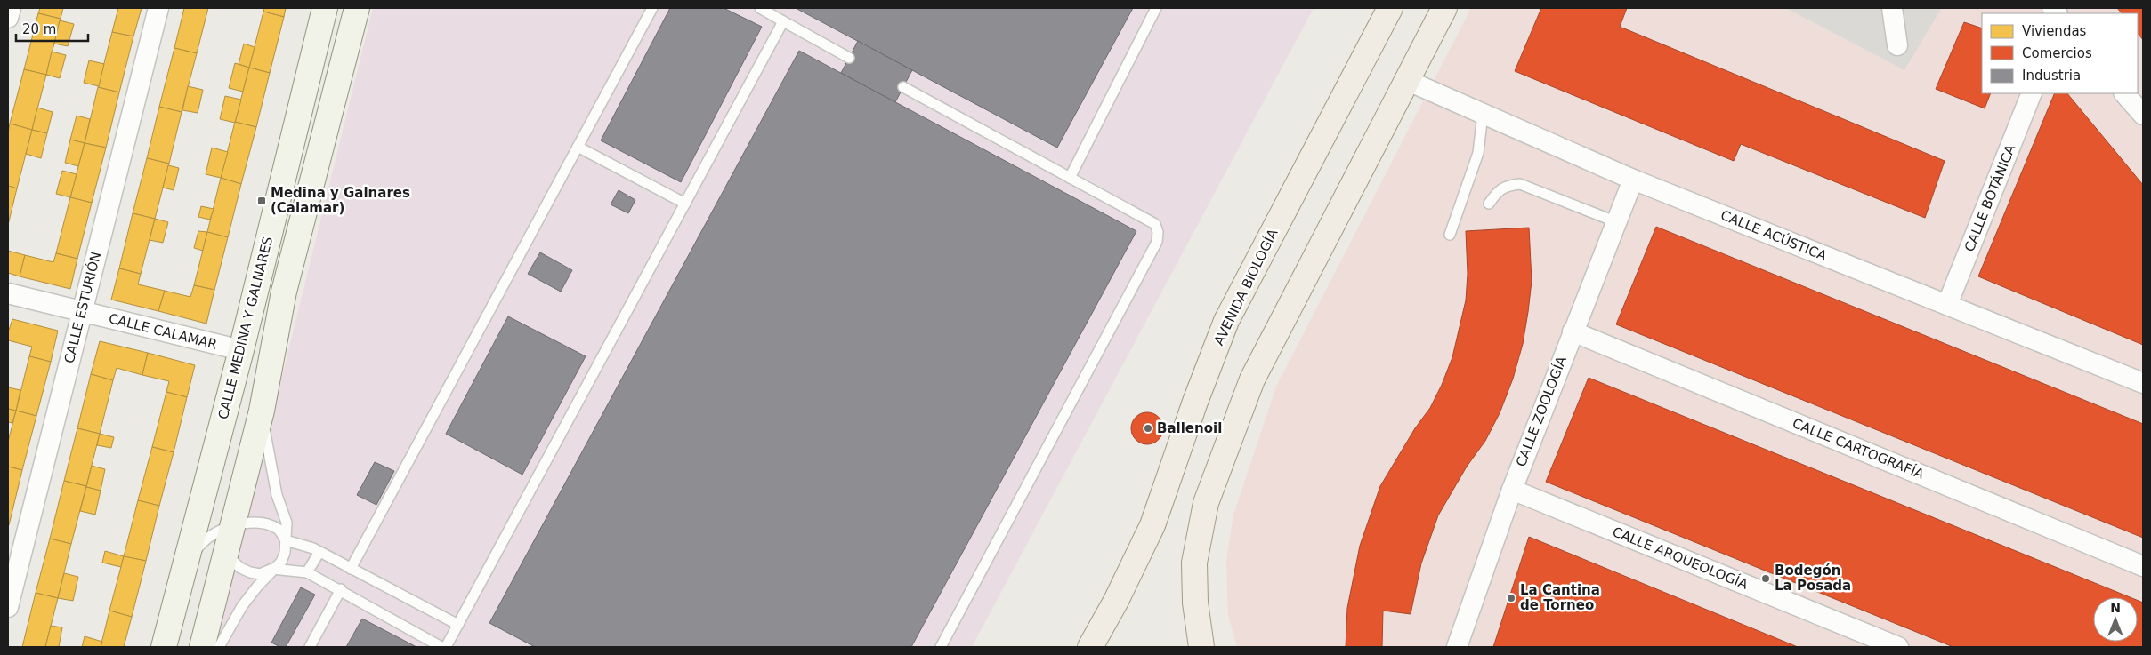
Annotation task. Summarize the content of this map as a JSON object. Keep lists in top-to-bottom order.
{
  "streets": {
    "main road": ["AVENIDA BIOLOGÍA", "CALLE MEDINA Y GALNARES"],
    "street": [
      "CALLE BOTÁNICA",
      "CALLE ACÚSTICA",
      "CALLE ESTURIÓN",
      "CALLE CALAMAR",
      "CALLE ZOOLOGÍA",
      "CALLE CARTOGRAFÍA",
      "CALLE ARQUEOLOGÍA"
    ]
  },
  "crossings": [
    ["CALLE BOTÁNICA", "CALLE ACÚSTICA"],
    ["CALLE ACÚSTICA", "CALLE ZOOLOGÍA"],
    ["CALLE ESTURIÓN", "CALLE CALAMAR"],
    ["CALLE MEDINA Y GALNARES", "CALLE CALAMAR"],
    ["CALLE ZOOLOGÍA", "CALLE CARTOGRAFÍA"],
    ["CALLE ZOOLOGÍA", "CALLE ARQUEOLOGÍA"]
  ],
  "places": {
    "transit": ["Medina y Galnares (Calamar)"],
    "other": ["Ballenoil", "Bodegón La Posada", "La Cantina de Torneo"]
  },
  "legend": ["Viviendas", "Comercios", "Industria"],
  "scale_bar": "20 m",
  "north": "top"
}
